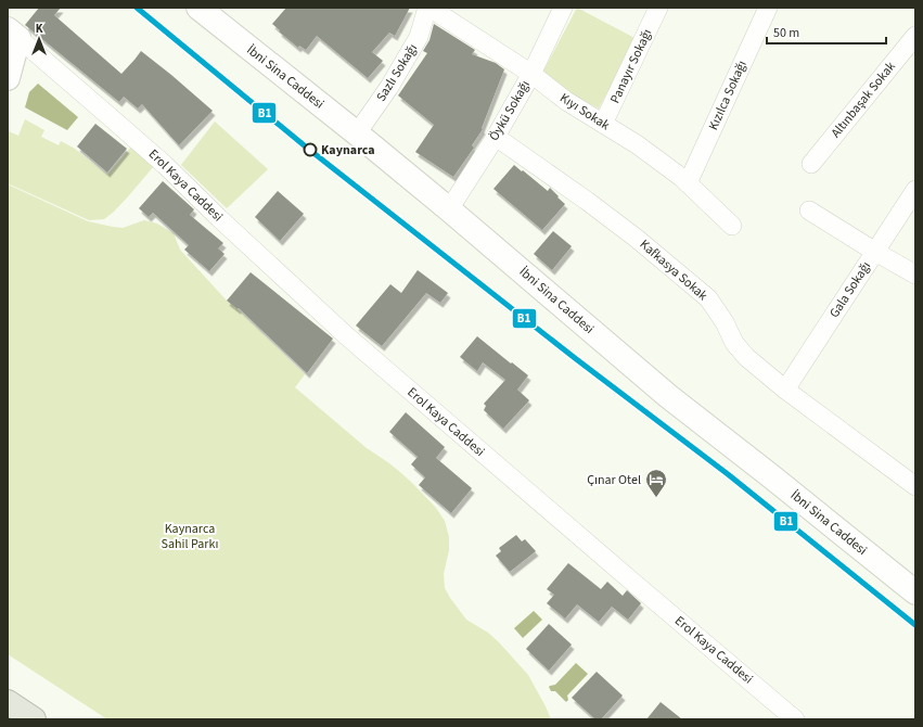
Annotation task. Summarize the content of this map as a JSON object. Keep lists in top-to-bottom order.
{
  "streets": {
    "street": [
      "Panayır Sokağı",
      "Sazlı Sokağı",
      "İbni Sina Caddesi",
      "Kızılca Sokağı",
      "Altınbaşak Sokak",
      "Öykü Sokağı",
      "Kıyı Sokak",
      "Erol Kaya Caddesi",
      "Kafkasya Sokak",
      "Gala Sokağı"
    ]
  },
  "crossings": [
    ["Panayır Sokağı", "Kıyı Sokak"],
    ["Sazlı Sokağı", "İbni Sina Caddesi"],
    ["Sazlı Sokağı", "Kıyı Sokak"],
    ["İbni Sina Caddesi", "Öykü Sokağı"],
    ["Kızılca Sokağı", "Kıyı Sokak"],
    ["Öykü Sokağı", "Kıyı Sokak"],
    ["Öykü Sokağı", "Kafkasya Sokak"],
    ["Kafkasya Sokak", "Gala Sokağı"]
  ],
  "parks": ["Kaynarca Sahil Parkı"],
  "places": {
    "other": ["Kaynarca"],
    "hotel": ["Çınar Otel"]
  },
  "lines": ["transit line B1"],
  "scale_bar": "50 m",
  "north": "top"
}
